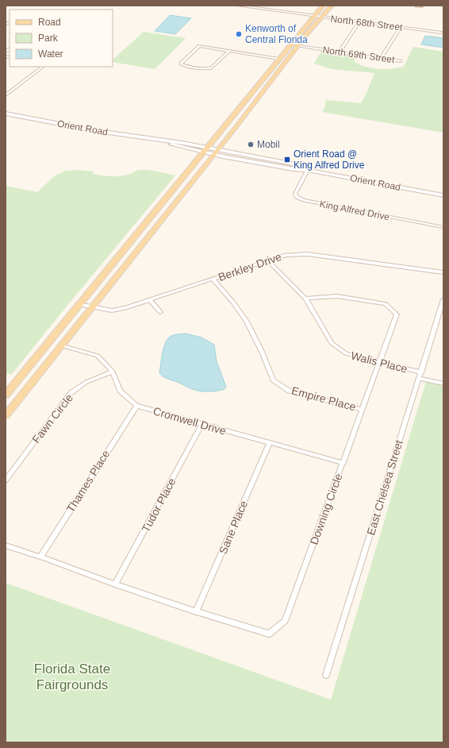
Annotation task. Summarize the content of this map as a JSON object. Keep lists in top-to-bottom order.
{
  "streets": {
    "street": [
      "North 68th Street",
      "North 69th Street",
      "Orient Road",
      "King Alfred Drive",
      "Berkley Drive",
      "Walis Place",
      "Empire Place",
      "Fawn Circle",
      "Cromwell Drive",
      "Thames Place",
      "East Chelsea Street",
      "Tudor Place",
      "Downing Circle",
      "Sane Place"
    ]
  },
  "crossings": [
    ["Orient Road", "King Alfred Drive"],
    ["Berkley Drive", "Walis Place"],
    ["Berkley Drive", "Empire Place"],
    ["Walis Place", "East Chelsea Street"],
    ["Walis Place", "Downing Circle"],
    ["Empire Place", "Downing Circle"],
    ["Fawn Circle", "Cromwell Drive"],
    ["Cromwell Drive", "Thames Place"],
    ["Cromwell Drive", "Tudor Place"],
    ["Cromwell Drive", "Downing Circle"],
    ["Cromwell Drive", "Sane Place"],
    ["Tudor Place", "Downing Circle"],
    ["Downing Circle", "Sane Place"]
  ],
  "parks": ["Florida State Fairgrounds"],
  "places": {
    "other": ["Kenworth of Central Florida", "Mobil"],
    "transit": ["Orient Road @ King Alfred Drive"]
  },
  "legend": ["Road", "Park", "Water"]
}
